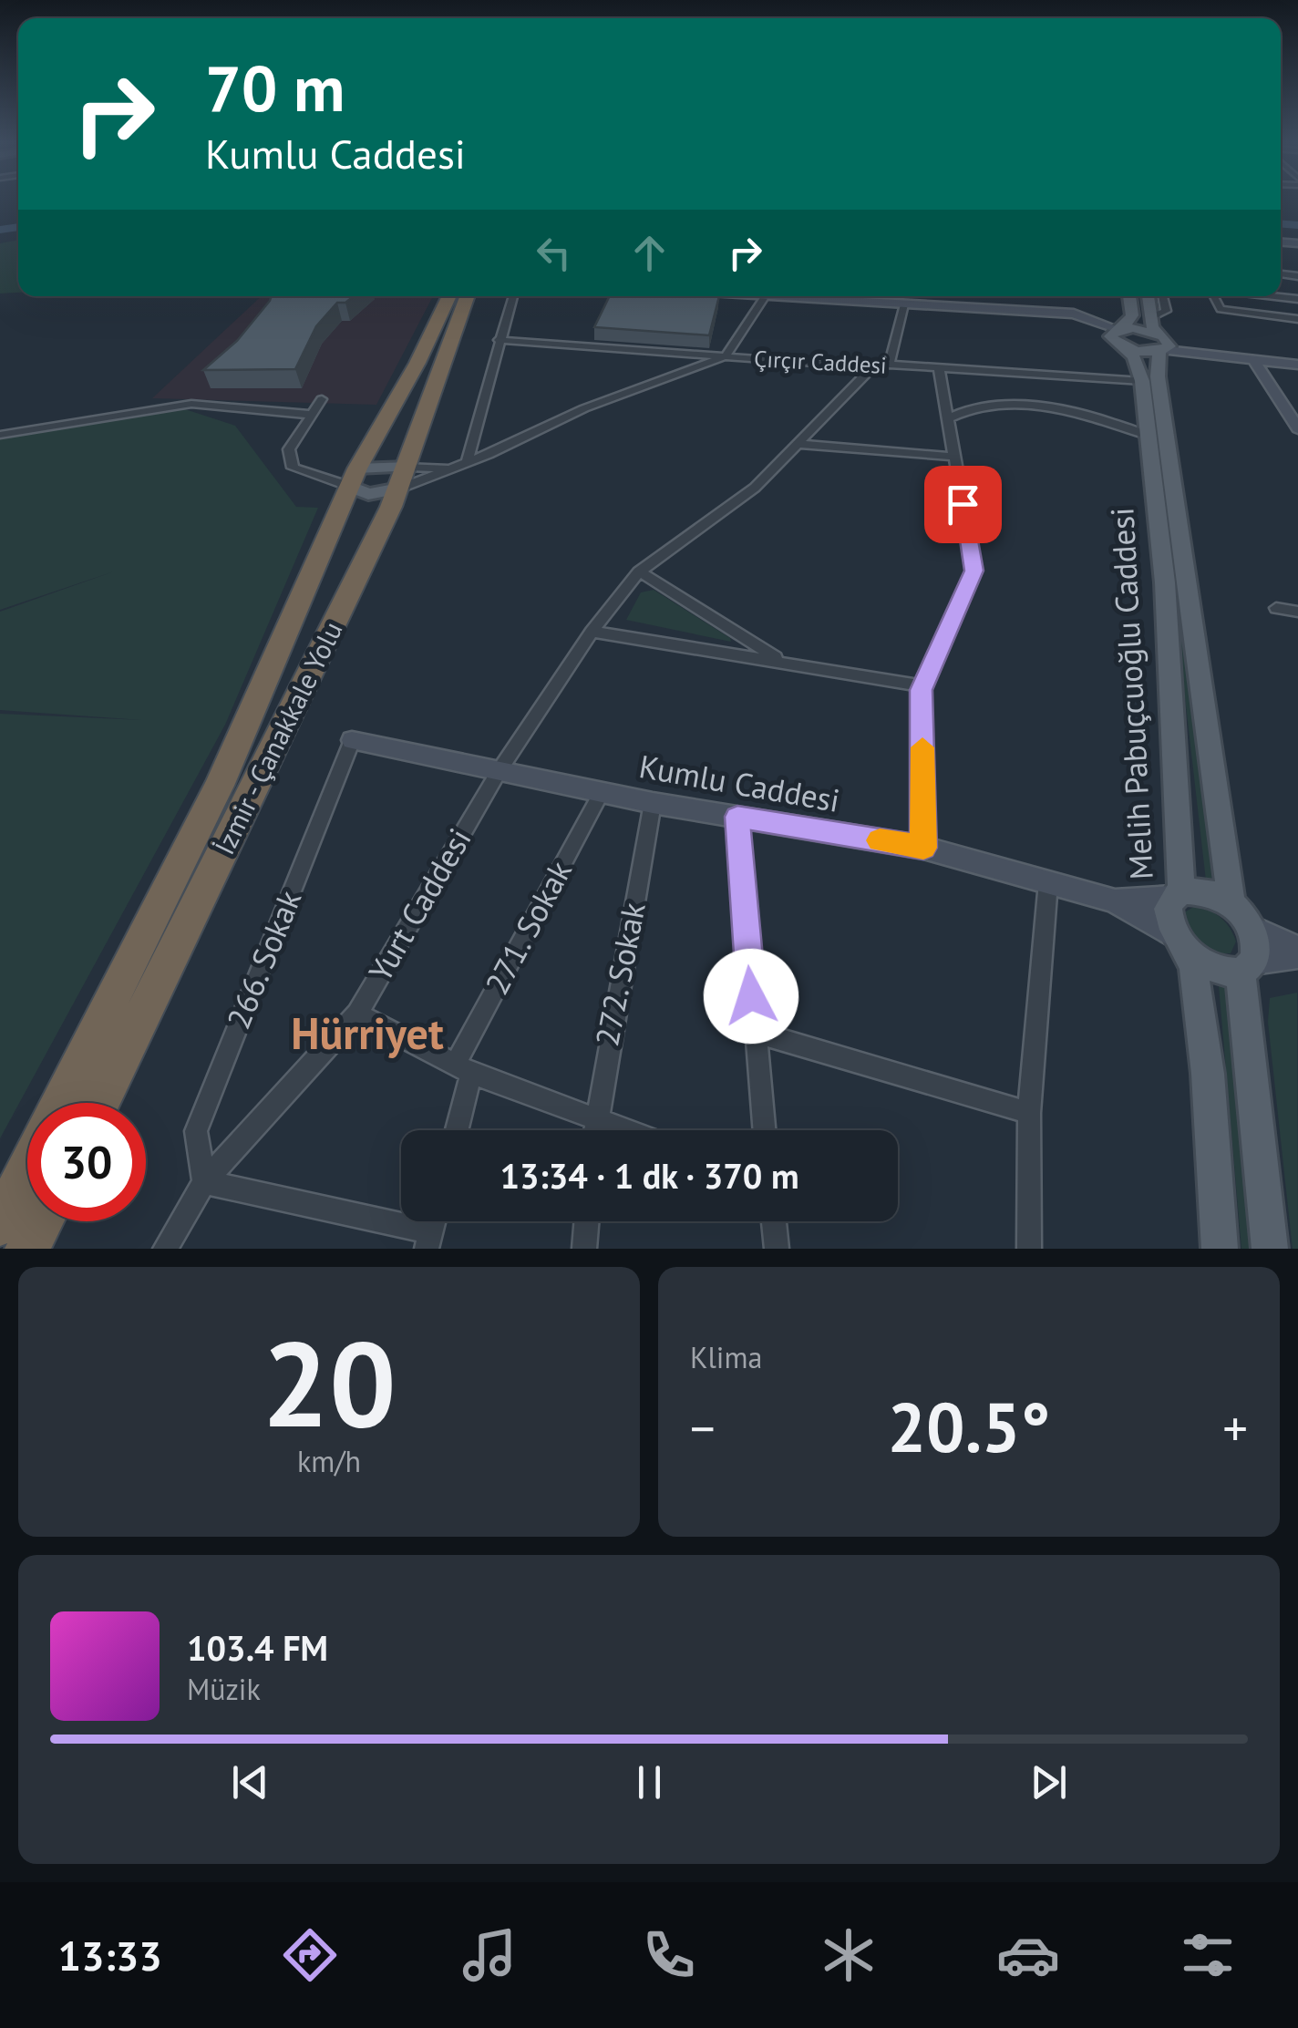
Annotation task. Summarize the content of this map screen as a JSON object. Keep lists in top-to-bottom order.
{
  "streets": {
    "highway": ["İzmir - Çanakkale Yolu"],
    "main road": ["Melih Pabuçcuoğlu Caddesi"],
    "street": [
      "Çırçır Caddesi",
      "Kumlu Caddesi",
      "Yurt Caddesi",
      "271. Sokak",
      "266. Sokak",
      "272. Sokak"
    ]
  },
  "crossings": [
    ["Çırçır Caddesi", "Melih Pabuçcuoğlu Caddesi"],
    ["Çırçır Caddesi", "Yurt Caddesi"],
    ["Kumlu Caddesi", "Yurt Caddesi"],
    ["Kumlu Caddesi", "271. Sokak"],
    ["Kumlu Caddesi", "266. Sokak"],
    ["Kumlu Caddesi", "272. Sokak"],
    ["Yurt Caddesi", "266. Sokak"]
  ],
  "districts": ["Hürriyet"],
  "page": {
    "turn": ["70 m", "Kumlu Caddesi"],
    "limit": "30",
    "trip": "13:34 · 1 dk · 370 m",
    "tile": [
      ["20", "km/h"],
      "Klima"
    ],
    "heat": ["−", "20.5°", "+"],
    "song": ["103.4 FM", "Müzik"],
    "tabs": "13:33"
  }
}
